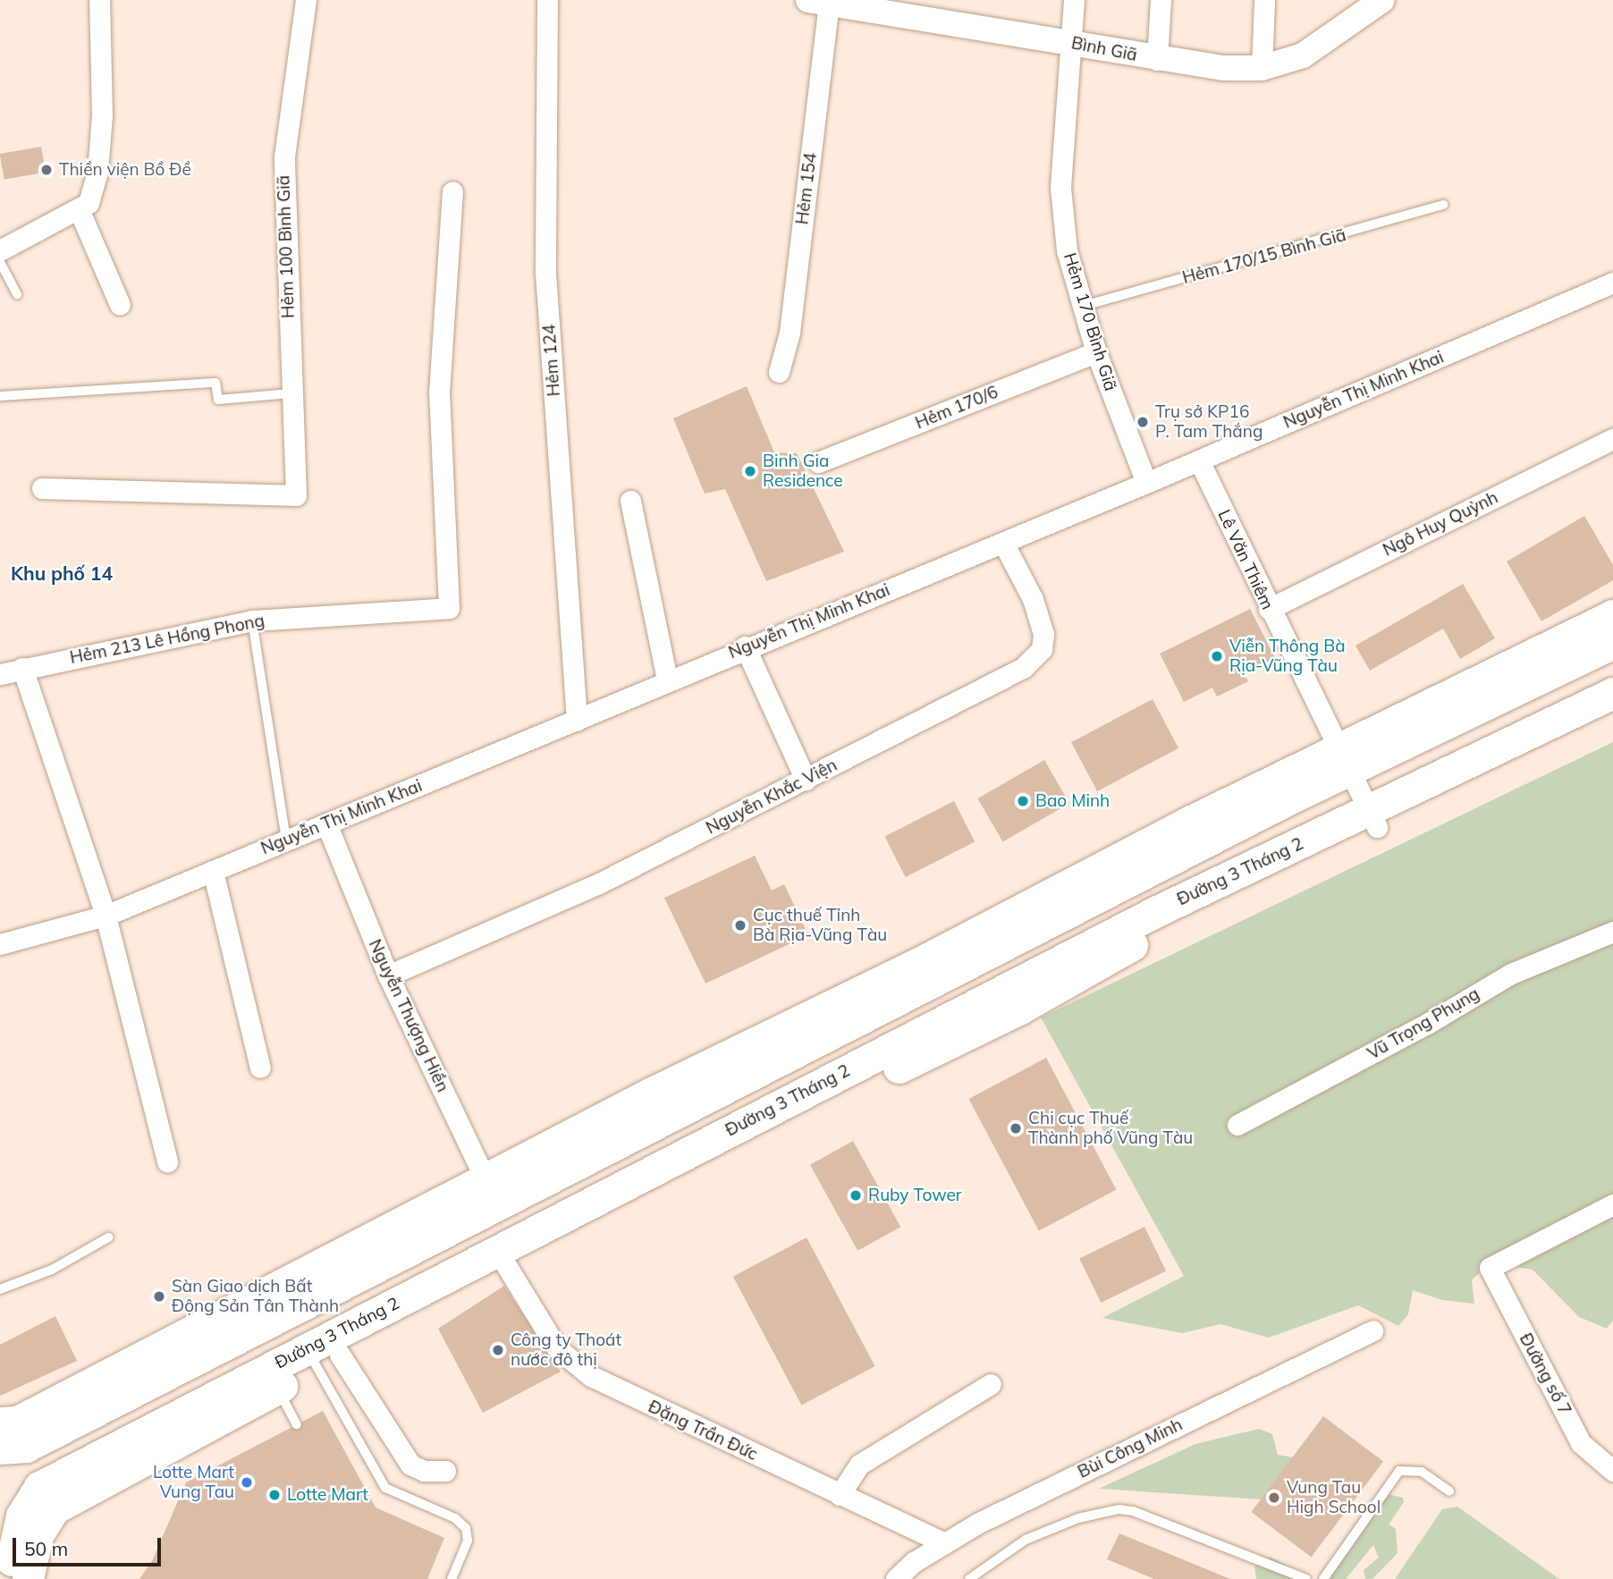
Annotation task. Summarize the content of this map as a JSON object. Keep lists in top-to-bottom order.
{
  "streets": {
    "main road": ["Đường 3 Tháng 2"],
    "street": [
      "Bình Giã",
      "Hẻm 154",
      "Hẻm 100 Bình Giã",
      "Hẻm 170 Bình Giã",
      "Hẻm 124",
      "Nguyễn Thị Minh Khai",
      "Hẻm 170/6",
      "Ngô Huy Quỳnh",
      "Lê Văn Thiêm",
      "Hẻm 213 Lê Hồng Phong",
      "Nguyễn Khắc Viện",
      "Nguyễn Thượng Hiền",
      "Vũ Trọng Phụng",
      "Đường số 7",
      "Đặng Trần Đức",
      "Bùi Công Minh"
    ],
    "lane": ["Hẻm 170/15 Bình Giã"]
  },
  "crossings": [
    ["Bình Giã", "Hẻm 154"],
    ["Bình Giã", "Hẻm 170 Bình Giã"],
    ["Hẻm 170/15 Bình Giã", "Hẻm 170 Bình Giã"],
    ["Hẻm 170 Bình Giã", "Nguyễn Thị Minh Khai"],
    ["Hẻm 170 Bình Giã", "Hẻm 170/6"],
    ["Hẻm 124", "Nguyễn Thị Minh Khai"],
    ["Nguyễn Thị Minh Khai", "Lê Văn Thiêm"],
    ["Nguyễn Thị Minh Khai", "Nguyễn Khắc Viện"],
    ["Nguyễn Thị Minh Khai", "Nguyễn Thượng Hiền"],
    ["Ngô Huy Quỳnh", "Lê Văn Thiêm"],
    ["Lê Văn Thiêm", "Đường 3 Tháng 2"],
    ["Nguyễn Khắc Viện", "Nguyễn Thượng Hiền"],
    ["Đường 3 Tháng 2", "Đặng Trần Đức"],
    ["Đặng Trần Đức", "Bùi Công Minh"]
  ],
  "districts": ["Khu phố 14"],
  "places": [
    "Thiền viện Bồ Đề",
    "Trụ sở KP16 P. Tam Thắng",
    "Binh Gia Residence",
    "Viễn Thông Bà Rịa-Vũng Tàu",
    "Bao Minh",
    "Cục thuế Tỉnh Bà Rịa-Vũng Tàu",
    "Chi cục Thuế Thành phố Vũng Tàu",
    "Ruby Tower",
    "Sàn Giao dịch Bất Động Sản Tân Thành",
    "Công ty Thoát nước đô thị",
    "Lotte Mart Vung Tau",
    "Lotte Mart",
    "Vung Tau High School"
  ],
  "scale_bar": "50 m"
}
